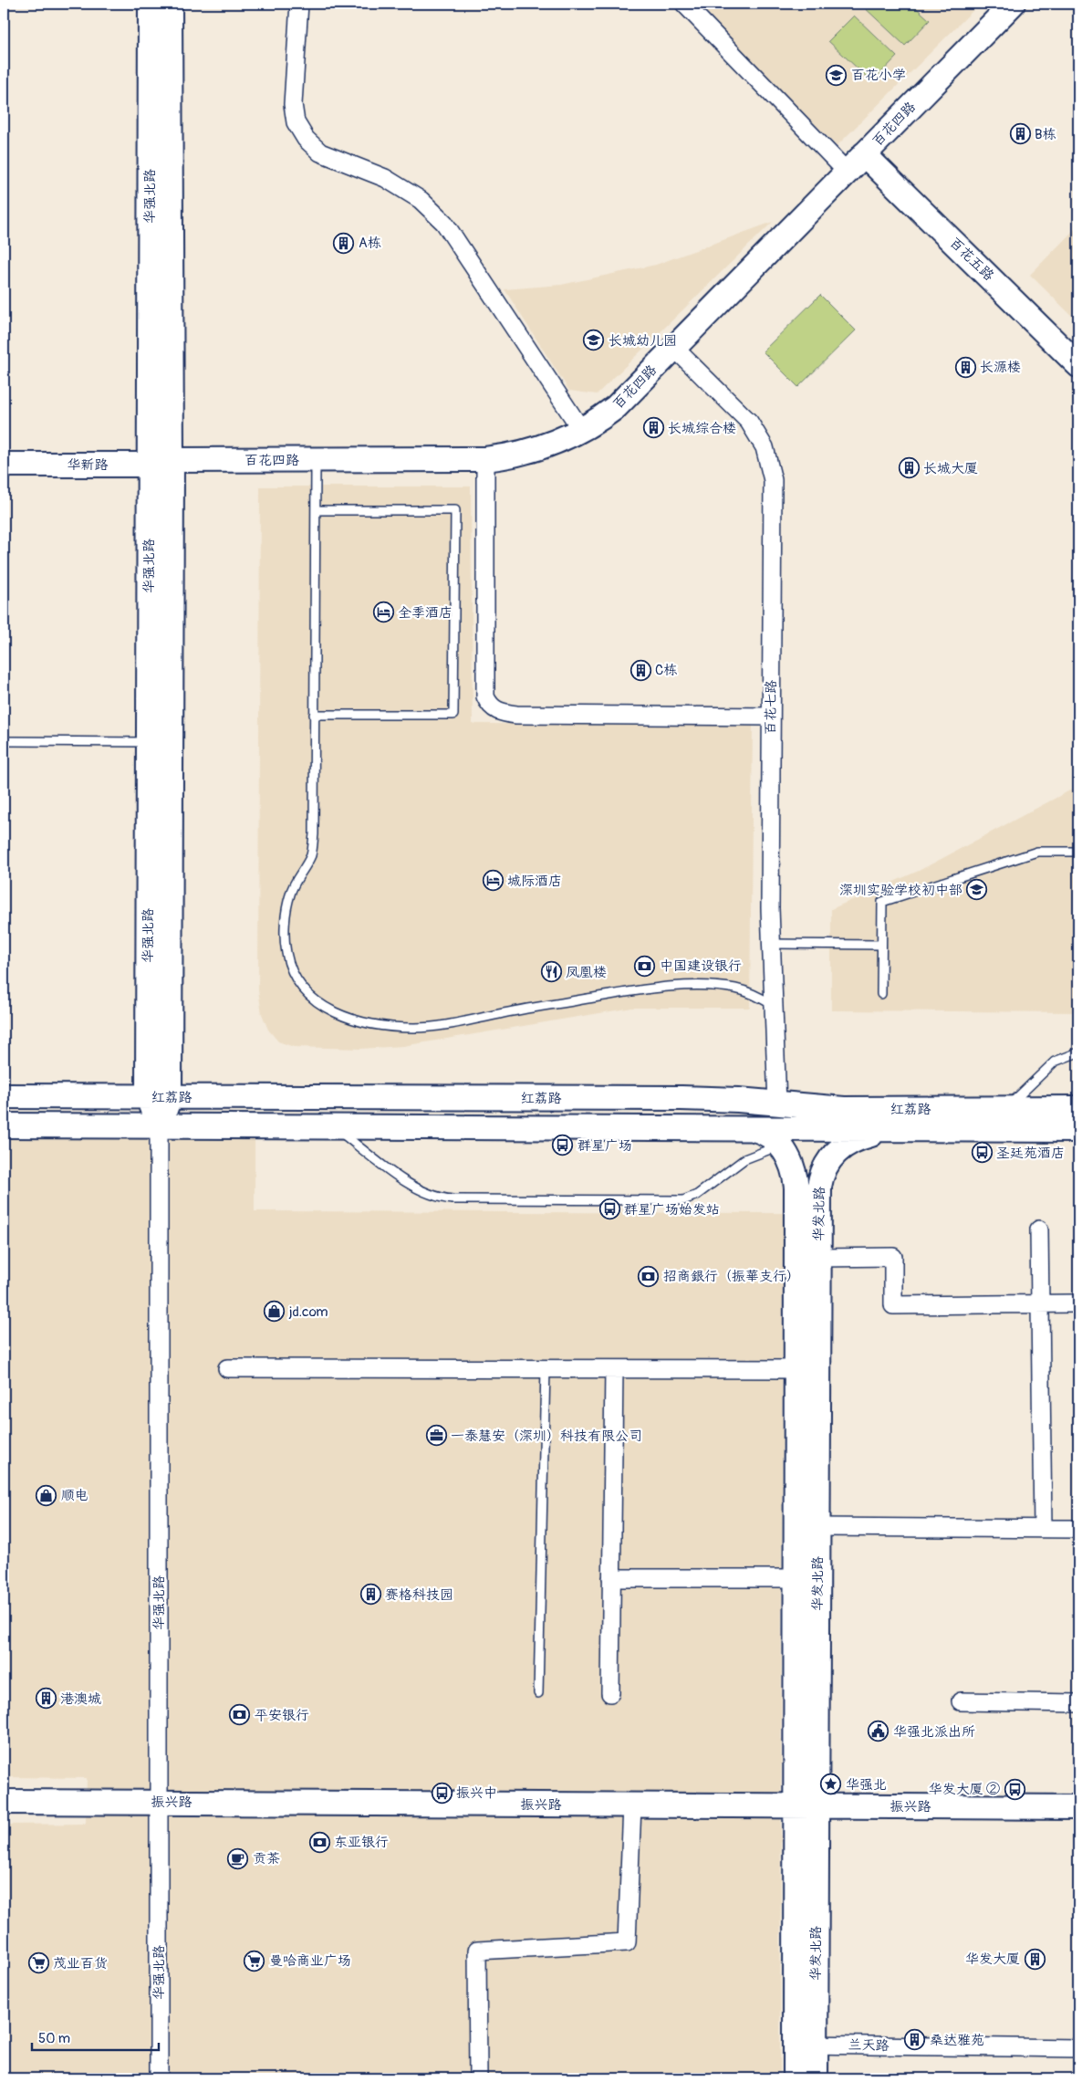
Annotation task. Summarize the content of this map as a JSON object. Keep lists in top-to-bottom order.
{
  "streets": {
    "main road": [
      "百花四路",
      "华强北路",
      "百花五路",
      "华新路",
      "红荔路",
      "华发北路",
      "振兴路"
    ],
    "street": ["百花七路", "兰天路"]
  },
  "crossings": [
    ["百花四路", "华强北路"],
    ["百花四路", "百花五路"],
    ["百花四路", "华新路"],
    ["百花四路", "百花七路"],
    ["华强北路", "华新路"],
    ["华强北路", "红荔路"],
    ["华强北路", "振兴路"],
    ["百花七路", "红荔路"],
    ["红荔路", "华发北路"],
    ["华发北路", "振兴路"],
    ["华发北路", "兰天路"]
  ],
  "places": {
    "school or university": ["百花小学", "长城幼儿园", "深圳实验学校初中部"],
    "building": [
      "B栋",
      "A栋",
      "长源楼",
      "长城综合楼",
      "长城大厦",
      "C栋",
      "赛格科技园",
      "港澳城",
      "华发大厦",
      "桑达雅苑"
    ],
    "hotel": ["全季酒店", "城际酒店"],
    "bank": [
      "中国建设银行",
      "招商銀行（振華支行）",
      "平安银行",
      "东亚银行"
    ],
    "restaurant": ["凤凰楼"],
    "bus stop": [
      "群星广场",
      "圣廷苑酒店",
      "群星广场始发站",
      "华发大厦 ②",
      "振兴中"
    ],
    "shop": ["jd.com", "顺电"],
    "office": ["一泰慧安（深圳）科技有限公司"],
    "public building": ["华强北派出所"],
    "place": ["华强北"],
    "cafe": ["贡茶"],
    "supermarket": ["曼哈商业广场", "茂业百货"]
  },
  "scale_bar": "50 m"
}
